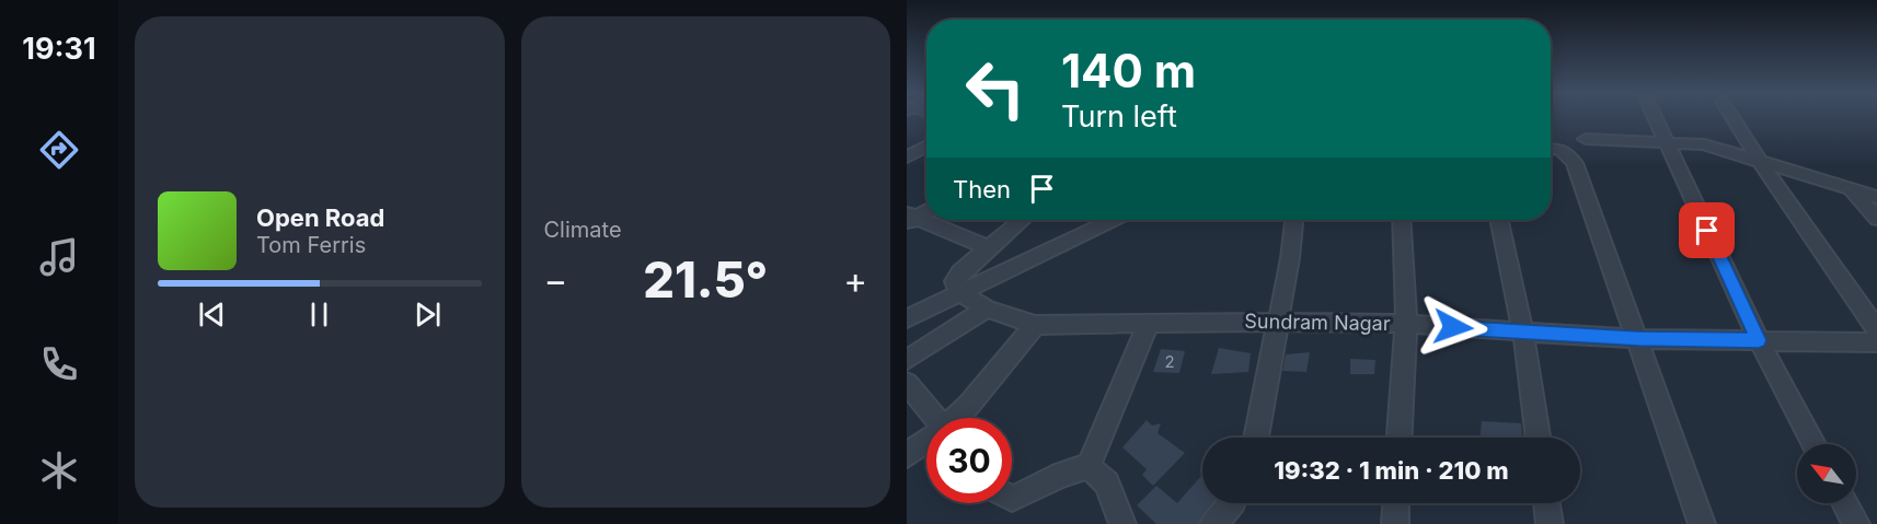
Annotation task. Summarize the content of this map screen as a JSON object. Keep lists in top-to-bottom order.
{
  "streets": {
    "street": ["Sundram Nagar"]
  },
  "house_numbers": ["2"],
  "north": "top left",
  "page": {
    "tabs": "19:31",
    "tile": "Climate",
    "turn": ["140 m", "Turn left"],
    "then": "Then",
    "song": ["Open Road", "Tom Ferris"],
    "heat": ["−", "21.5°", "+"],
    "limit": "30",
    "trip": "19:32 · 1 min · 210 m"
  }
}
